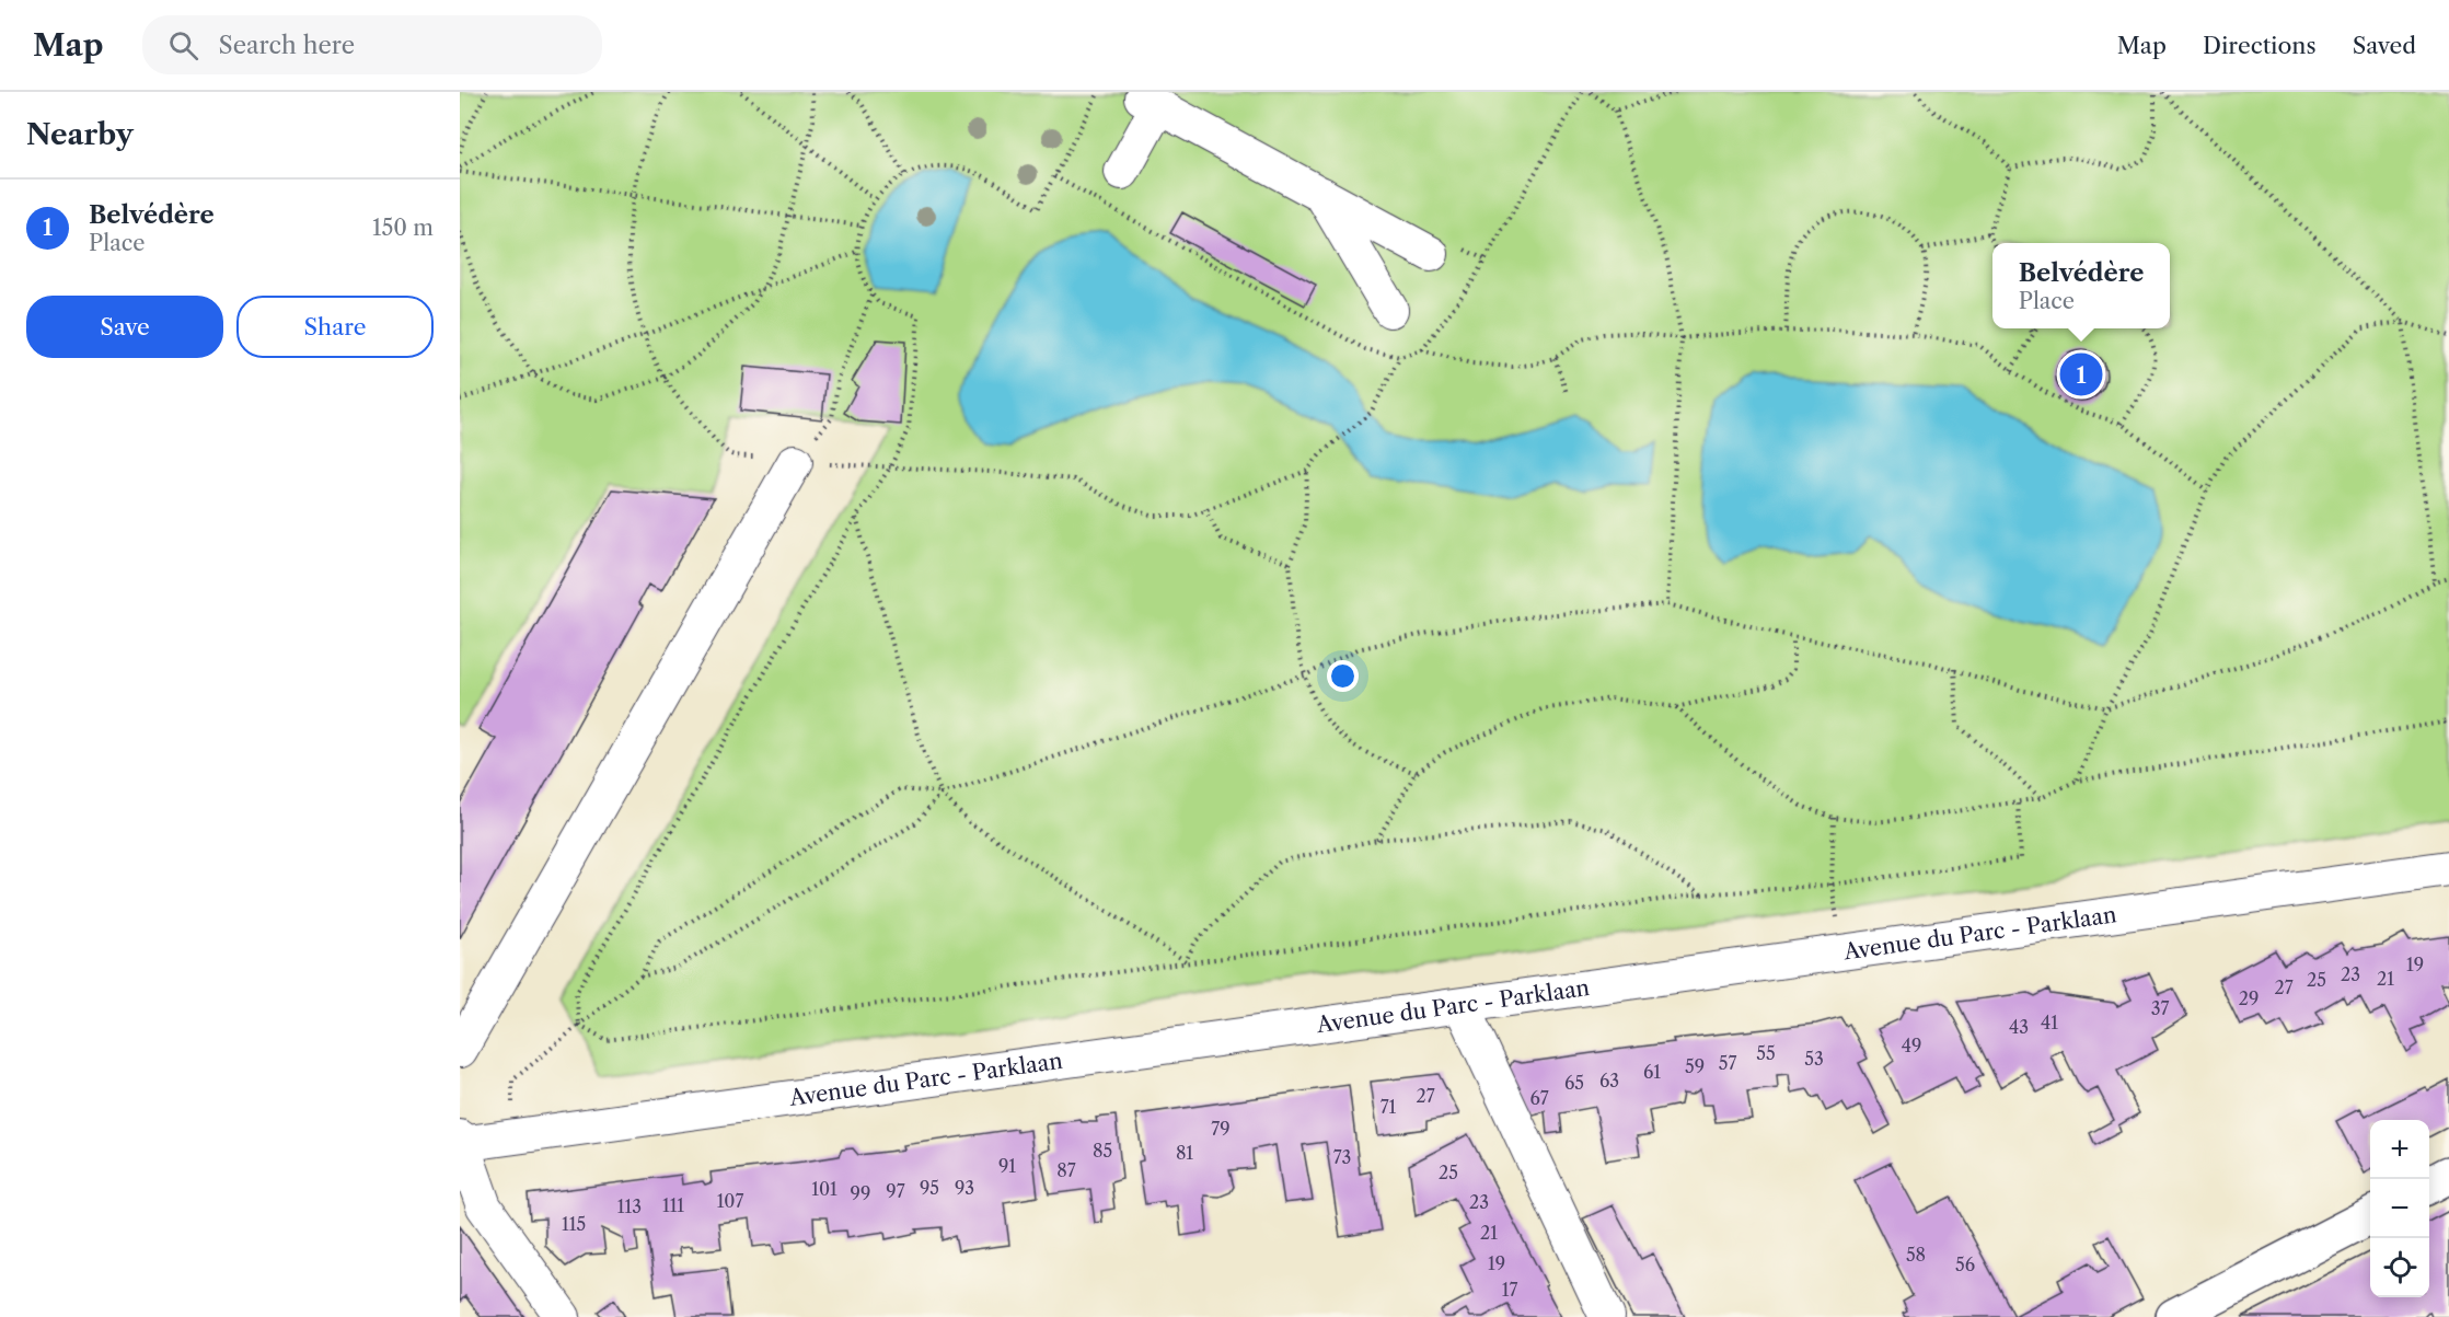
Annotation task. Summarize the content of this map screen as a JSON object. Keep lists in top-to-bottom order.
{
  "streets": {
    "street": ["Avenue du Parc - Parklaan"]
  },
  "house_numbers": [
    "19",
    "23",
    "21",
    "25",
    "27",
    "29",
    "37",
    "41",
    "43",
    "49",
    "55",
    "53",
    "57",
    "59",
    "61",
    "63",
    "65",
    "27",
    "67",
    "71",
    "79",
    "85",
    "81",
    "73",
    "91",
    "87",
    "25",
    "95",
    "93",
    "101",
    "97",
    "99",
    "107",
    "23",
    "111",
    "113",
    "115",
    "21",
    "58",
    "19",
    "56",
    "17"
  ],
  "page": {
    "header": "Map",
    "search": "Search here",
    "nav": ["Map", "Directions", "Saved"],
    "heading": "Nearby",
    "list": [
      {
        "mark": "1",
        "name": "Belvédère",
        "note": "Place",
        "value": "150 m"
      }
    ],
    "popup": ["Belvédère", "Place"],
    "buttons": ["Save", "Share"],
    "pins": "1",
    "map_buttons": ["+", "−"]
  }
}
